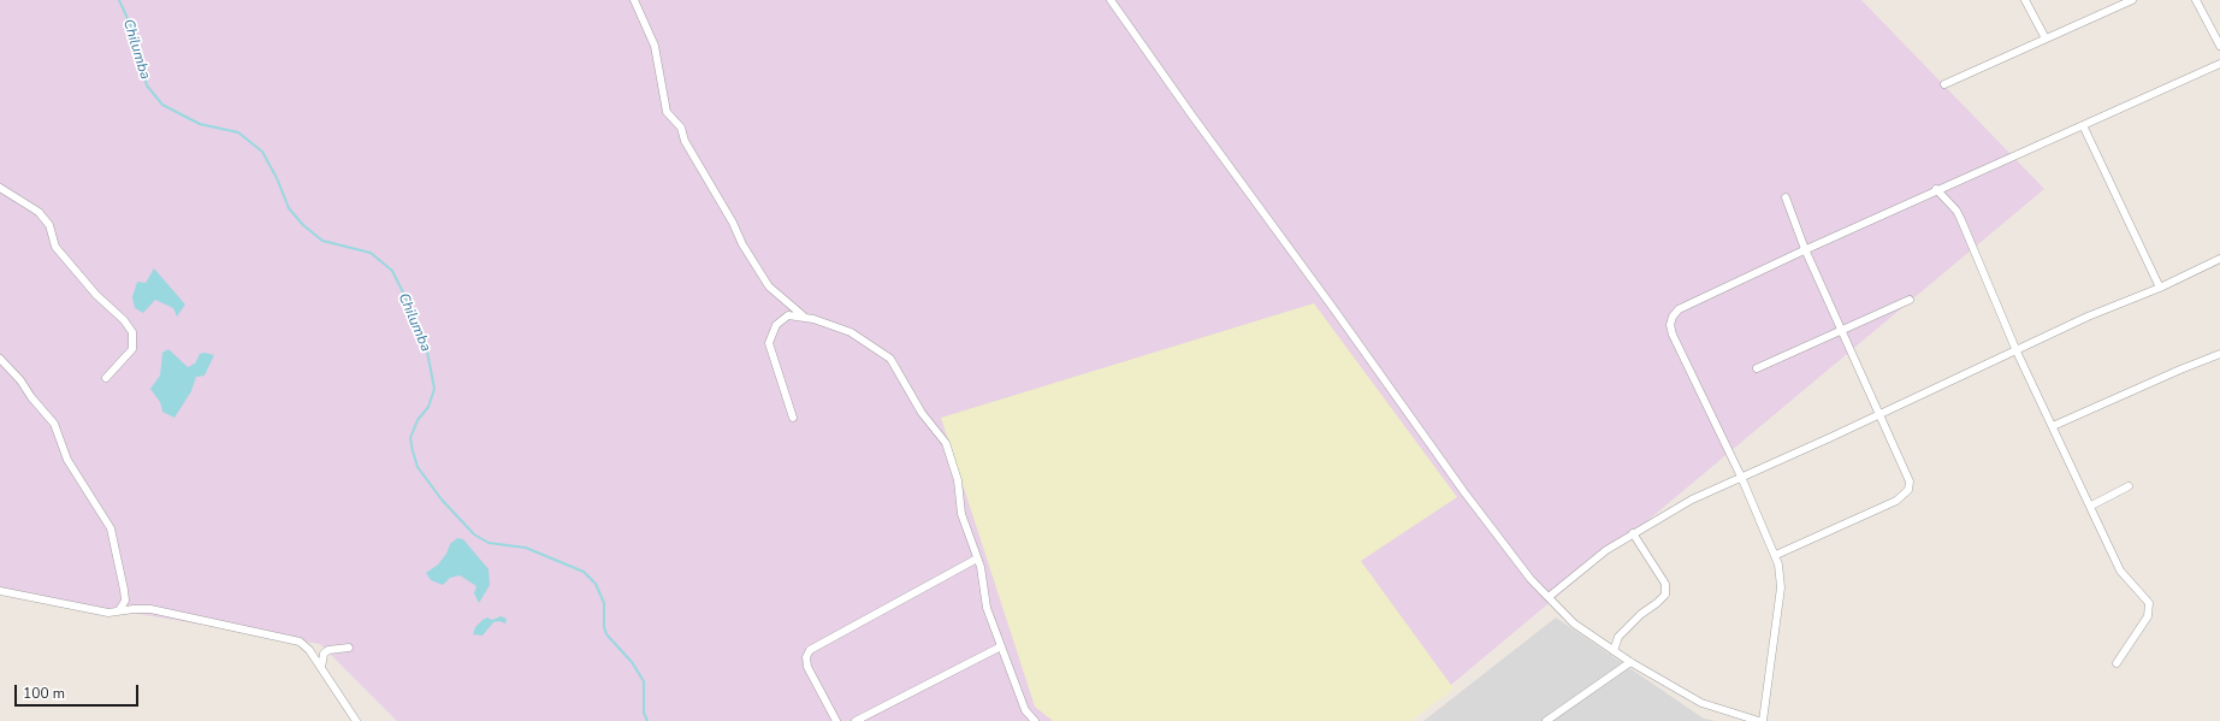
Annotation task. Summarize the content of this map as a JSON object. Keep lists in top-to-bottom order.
{
  "water": ["Chilumba"],
  "scale_bar": "100 m"
}
